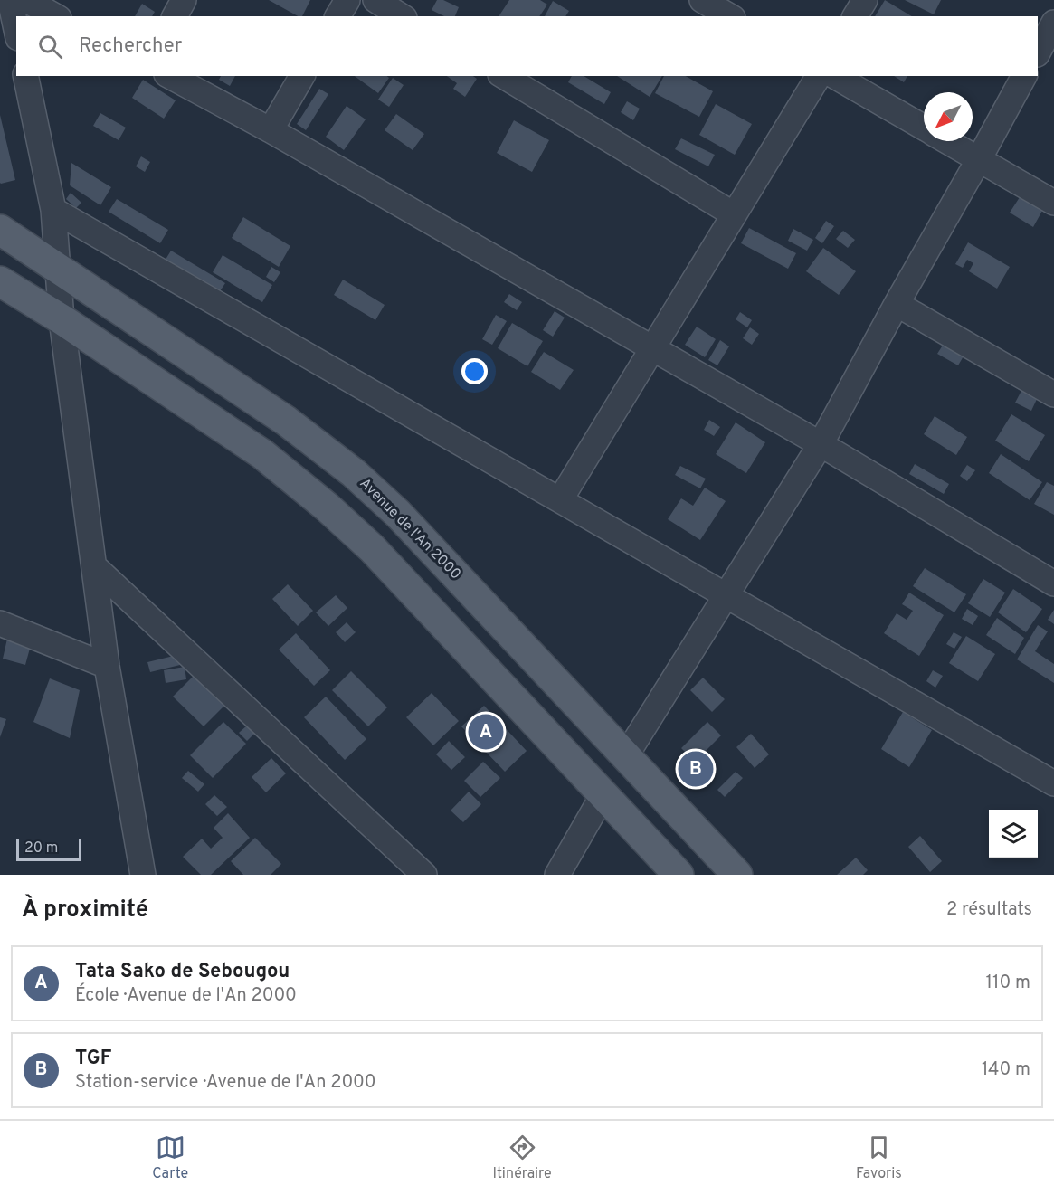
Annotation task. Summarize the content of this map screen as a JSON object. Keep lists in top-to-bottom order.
{
  "streets": {
    "main road": ["Avenue de l'An 2000"]
  },
  "scale_bar": "20 m",
  "north": "bottom left",
  "page": {
    "search": "Rechercher",
    "pins": ["A", "B"],
    "scale": "20 m",
    "heading": ["À proximité", "2 résultats"],
    "list": [
      {
        "mark": "A",
        "name": "Tata Sako de Sebougou",
        "note": "École · Avenue de l'An 2000",
        "value": "110 m"
      },
      {
        "mark": "B",
        "name": "TGF",
        "note": "Station-service · Avenue de l'An 2000",
        "value": "140 m"
      }
    ],
    "nav": ["Carte", "Itinéraire", "Favoris"]
  }
}
